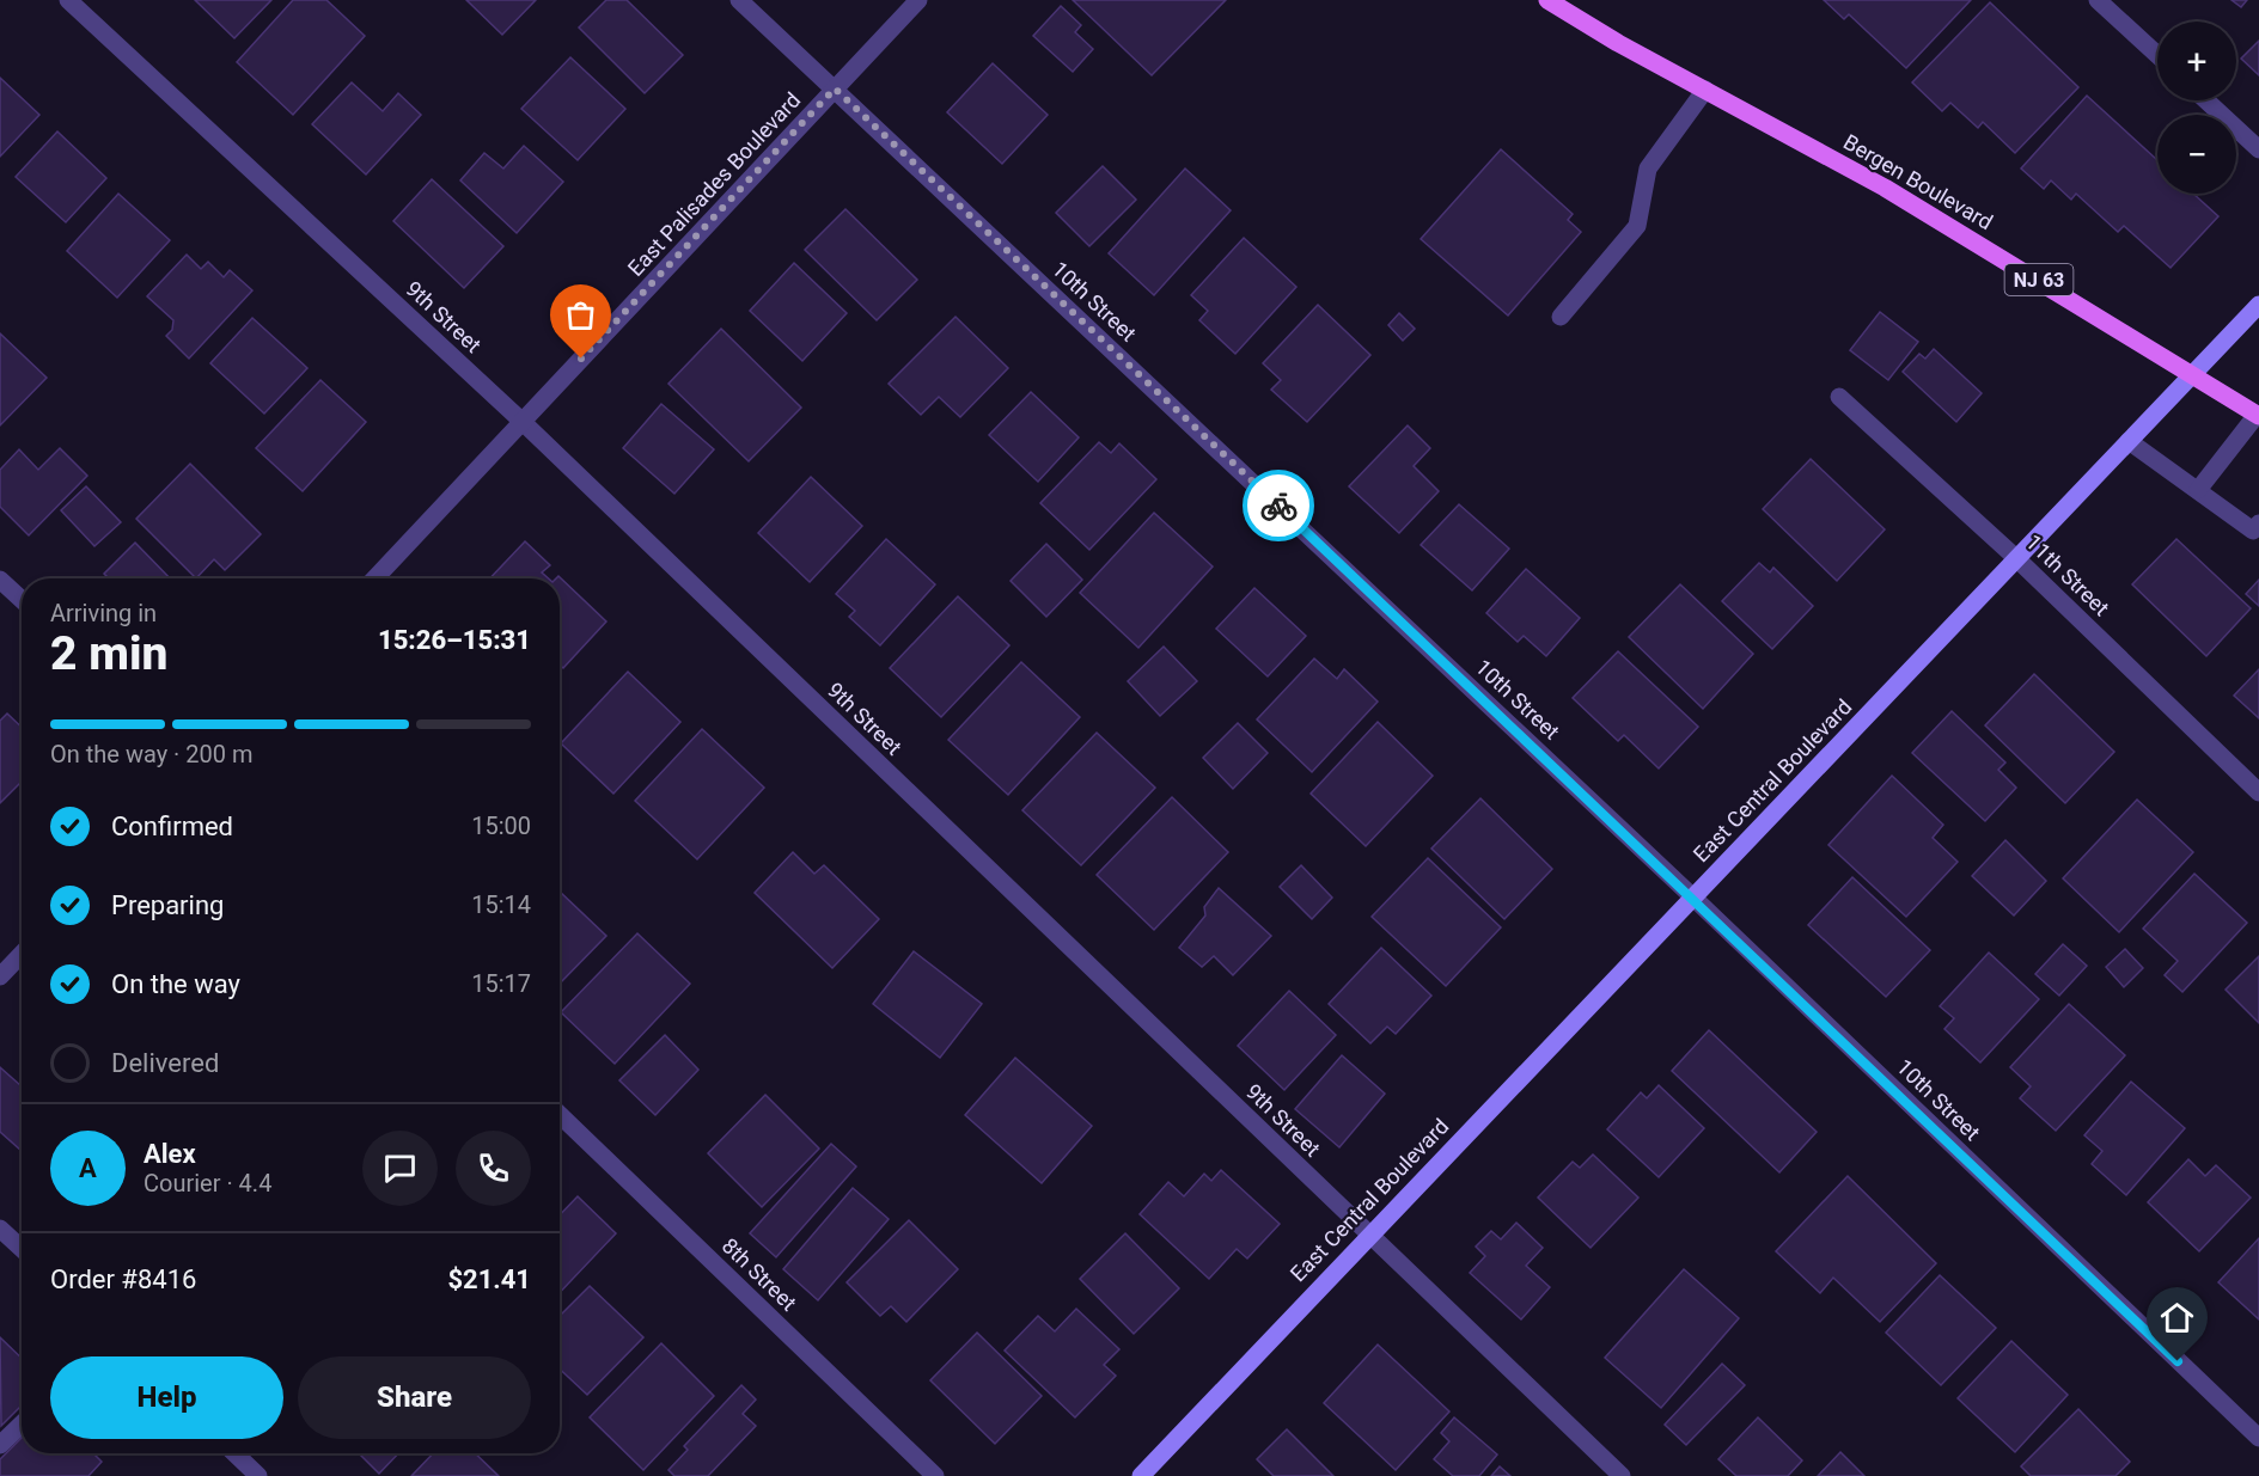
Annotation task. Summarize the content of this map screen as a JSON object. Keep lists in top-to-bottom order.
{
  "streets": {
    "main road": ["Bergen Boulevard", "NJ 63", "East Central Boulevard"],
    "street": [
      "East Palisades Boulevard",
      "10th Street",
      "9th Street",
      "11th Street",
      "8th Street"
    ]
  },
  "crossings": [
    ["Bergen Boulevard", "East Central Boulevard"],
    ["East Palisades Boulevard", "10th Street"],
    ["East Palisades Boulevard", "9th Street"],
    ["10th Street", "East Central Boulevard"],
    ["9th Street", "East Central Boulevard"],
    ["11th Street", "East Central Boulevard"]
  ],
  "page": {
    "map_buttons": ["+", "−"],
    "heading": ["2 min", "Arriving in", "15:26–15:31"],
    "panel": [
      "Alex",
      "Courier · 4.4",
      "Order #8416",
      "$21.41"
    ],
    "bar": "On the way · 200 m",
    "list": [
      ["Confirmed", "15:00"],
      ["Preparing", "15:14"],
      ["On the way", "15:17"],
      "Delivered"
    ],
    "round": "A",
    "buttons": ["Help", "Share"]
  }
}
